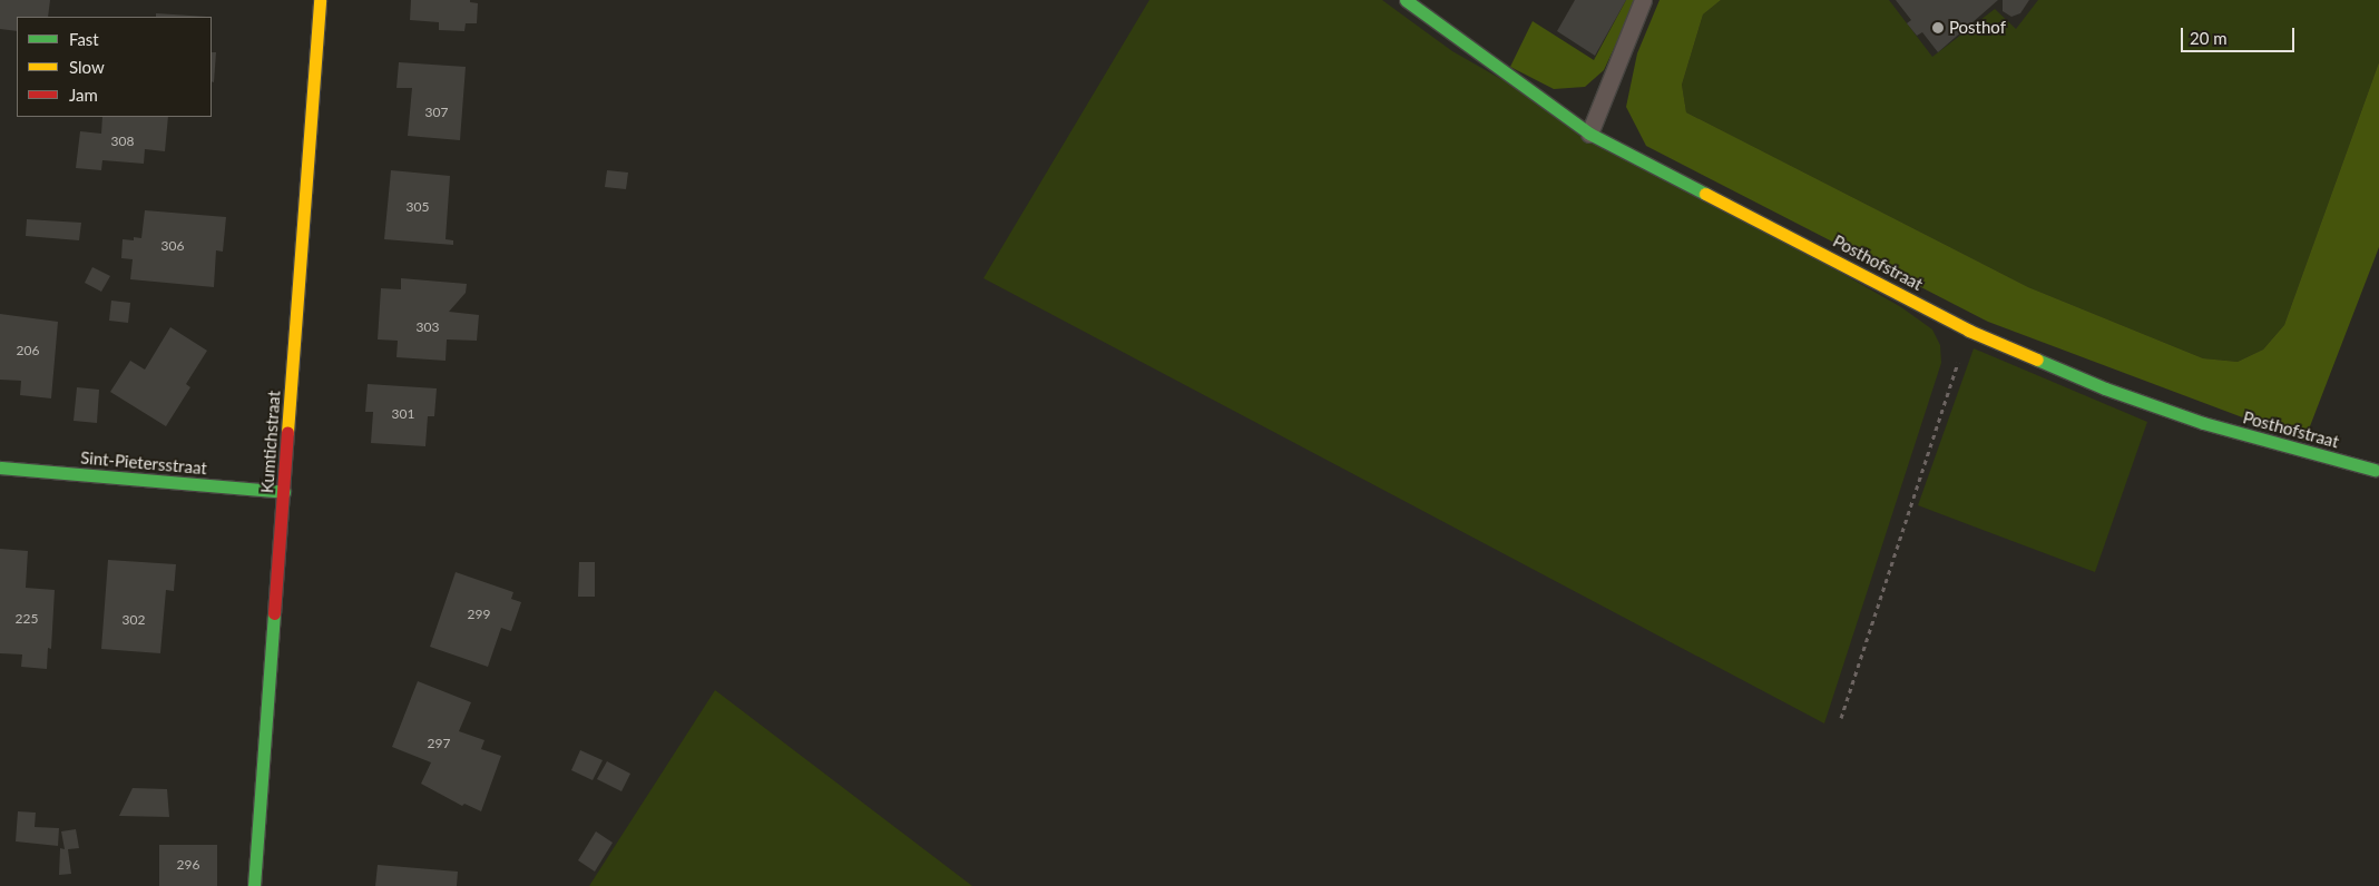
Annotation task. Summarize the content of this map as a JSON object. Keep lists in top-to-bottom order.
{
  "streets": {
    "street": ["Posthofstraat", "Kumtichstraat", "Sint-Pietersstraat"]
  },
  "crossings": [
    ["Kumtichstraat", "Sint-Pietersstraat"]
  ],
  "places": ["Posthof"],
  "house_numbers": [
    "307",
    "308",
    "305",
    "306",
    "303",
    "206",
    "301",
    "299",
    "225",
    "302",
    "297",
    "296"
  ],
  "legend": ["Fast", "Slow", "Jam"],
  "scale_bar": "20 m"
}
